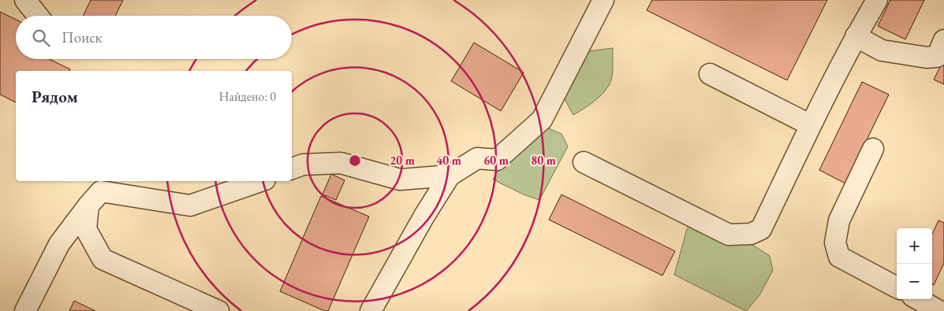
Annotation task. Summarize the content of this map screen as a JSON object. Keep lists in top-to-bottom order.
{
  "page": {
    "search": "Поиск",
    "heading": ["Рядом", "Найдено: 0"],
    "map_buttons": ["+", "−"]
  },
  "rings": [
    "20 m",
    "40 m",
    "60 m",
    "80 m"
  ]
}
